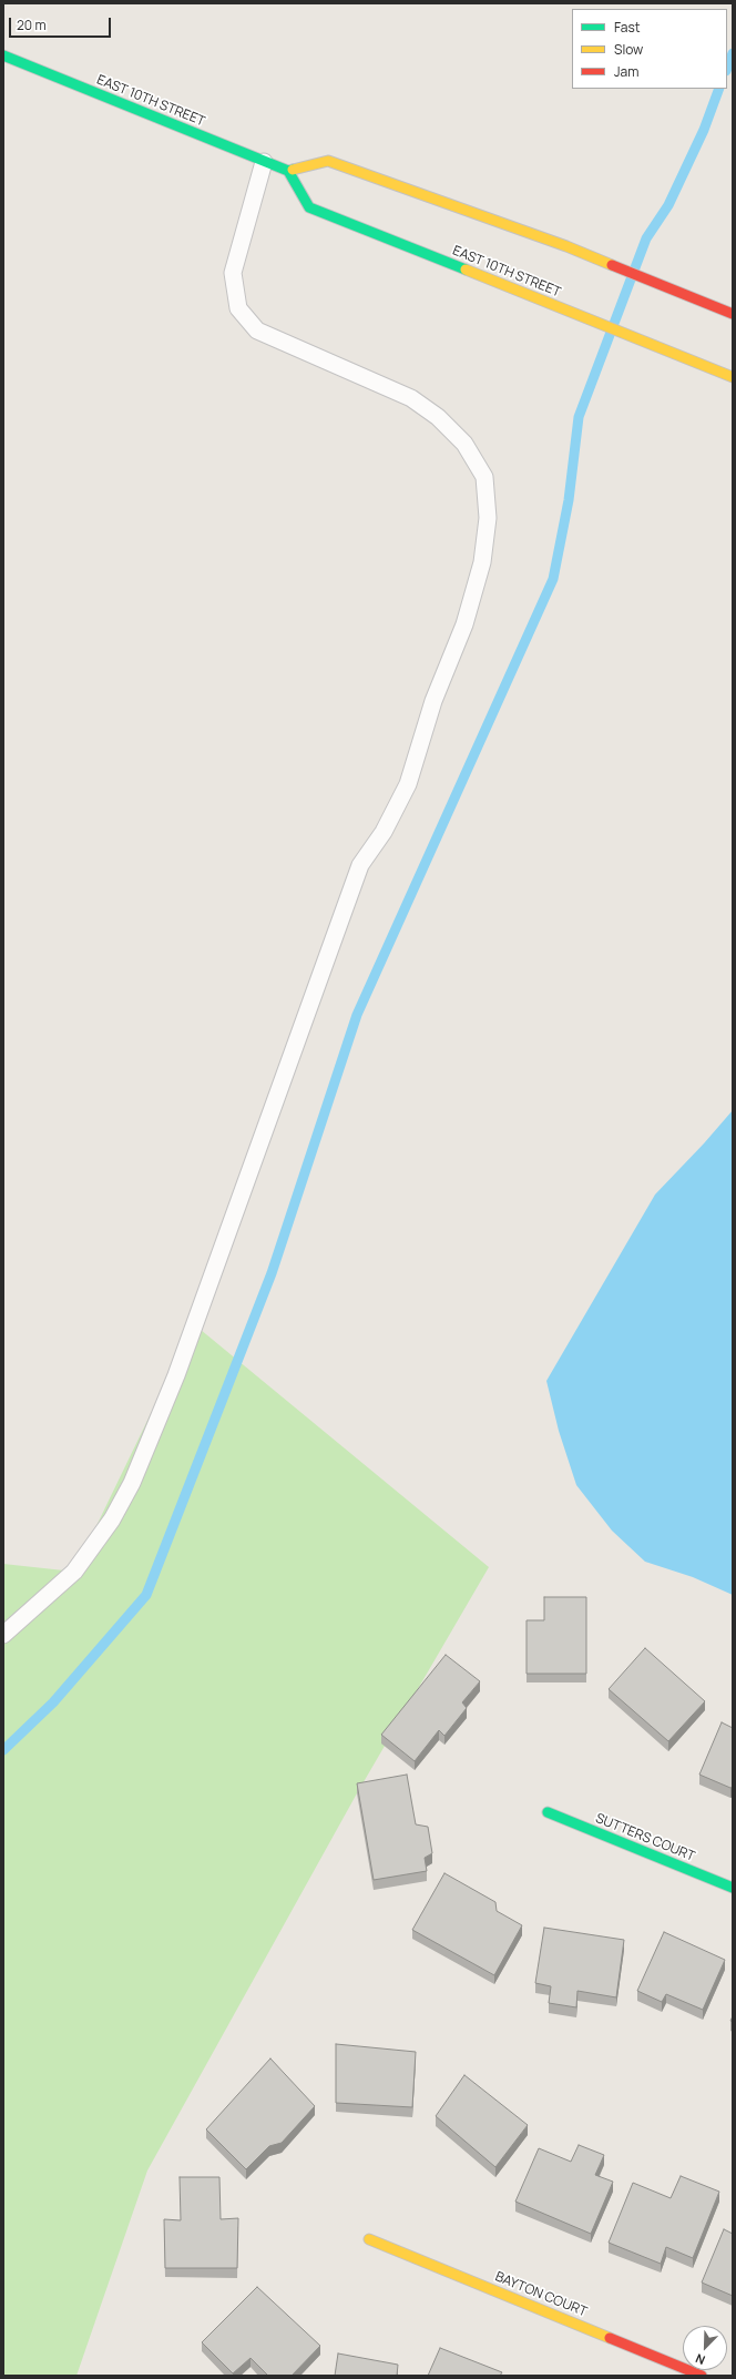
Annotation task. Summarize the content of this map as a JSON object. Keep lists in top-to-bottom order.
{
  "streets": {
    "main road": ["EAST 10TH STREET", "SUTTERS COURT", "BAYTON COURT"]
  },
  "legend": ["Fast", "Slow", "Jam"],
  "scale_bar": "20 m",
  "north": "bottom left"
}
